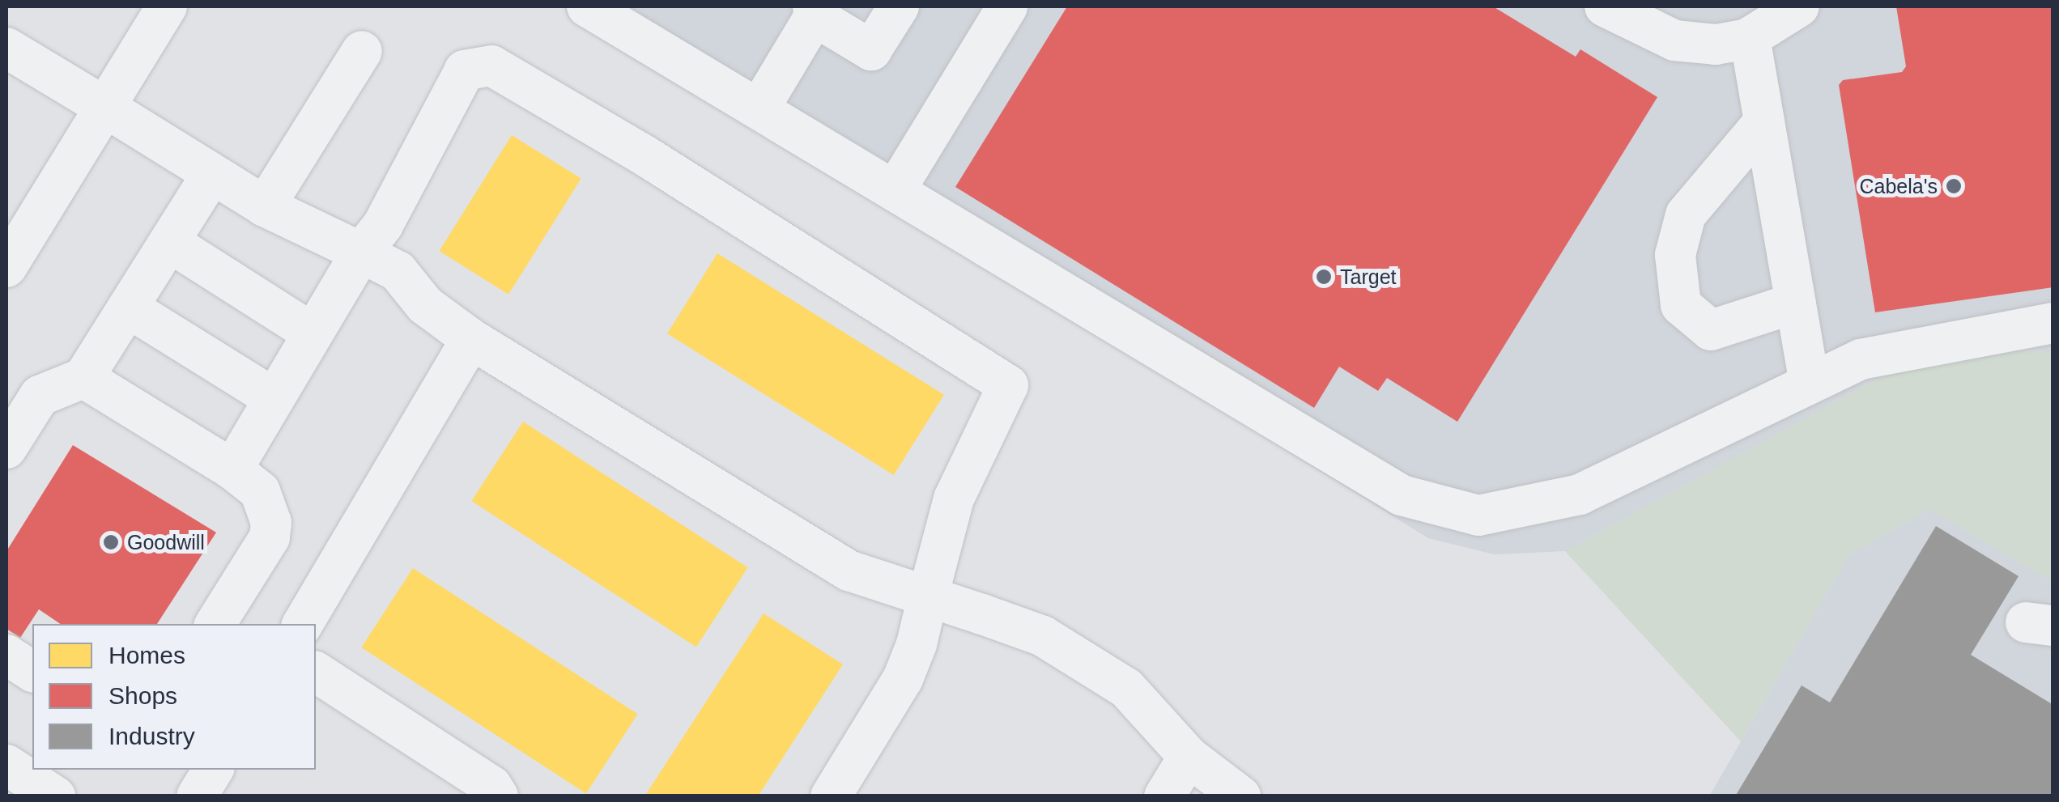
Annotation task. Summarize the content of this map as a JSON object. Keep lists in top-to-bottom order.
{
  "places": ["Cabela's", "Target", "Goodwill"],
  "legend": ["Homes", "Shops", "Industry"]
}
